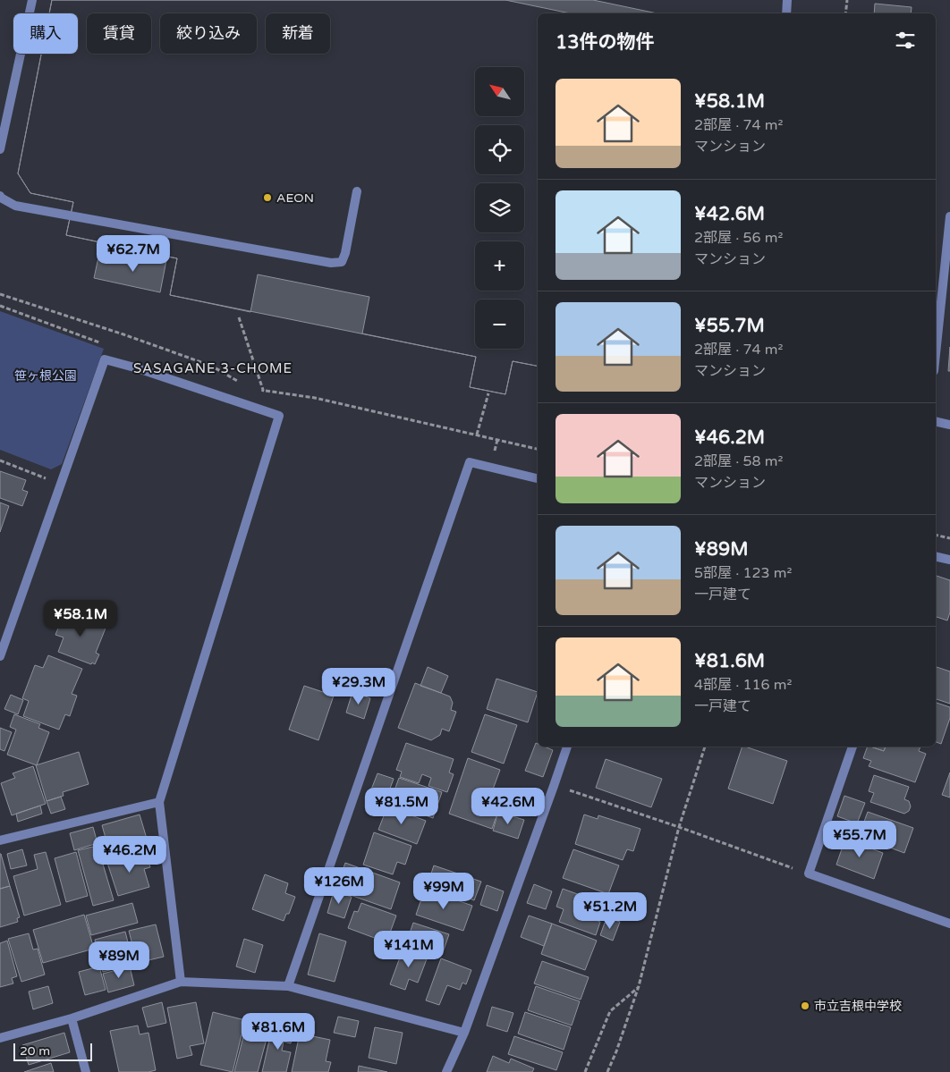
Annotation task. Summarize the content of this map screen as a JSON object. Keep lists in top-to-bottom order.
{
  "districts": ["SASAGANE 3-CHOME"],
  "parks": ["笹ヶ根公園"],
  "places": ["AEON", "市立吉根中学校"],
  "scale_bar": "20 m",
  "north": "top left",
  "page": {
    "chip": [
      "購入",
      "賃貸",
      "絞り込み",
      "新着"
    ],
    "heading": "13件の物件",
    "map_buttons": ["+", "−"],
    "list": [
      {
        "name": "¥58.1M",
        "note": "2部屋 · 74 m² · マンション"
      },
      {
        "name": "¥42.6M",
        "note": "2部屋 · 56 m² · マンション"
      },
      {
        "name": "¥55.7M",
        "note": "2部屋 · 74 m² · マンション"
      },
      {
        "name": "¥46.2M",
        "note": "2部屋 · 58 m² · マンション"
      },
      {
        "name": "¥89M",
        "note": "5部屋 · 123 m² · 一戸建て"
      },
      {
        "name": "¥81.6M",
        "note": "4部屋 · 116 m² · 一戸建て"
      }
    ],
    "price": [
      "¥62.7M",
      "¥58.1M",
      "¥29.3M",
      "¥81.5M",
      "¥42.6M",
      "¥55.7M",
      "¥46.2M",
      "¥126M",
      "¥99M",
      "¥51.2M",
      "¥141M",
      "¥89M",
      "¥81.6M"
    ],
    "scale": "20 m"
  }
}
